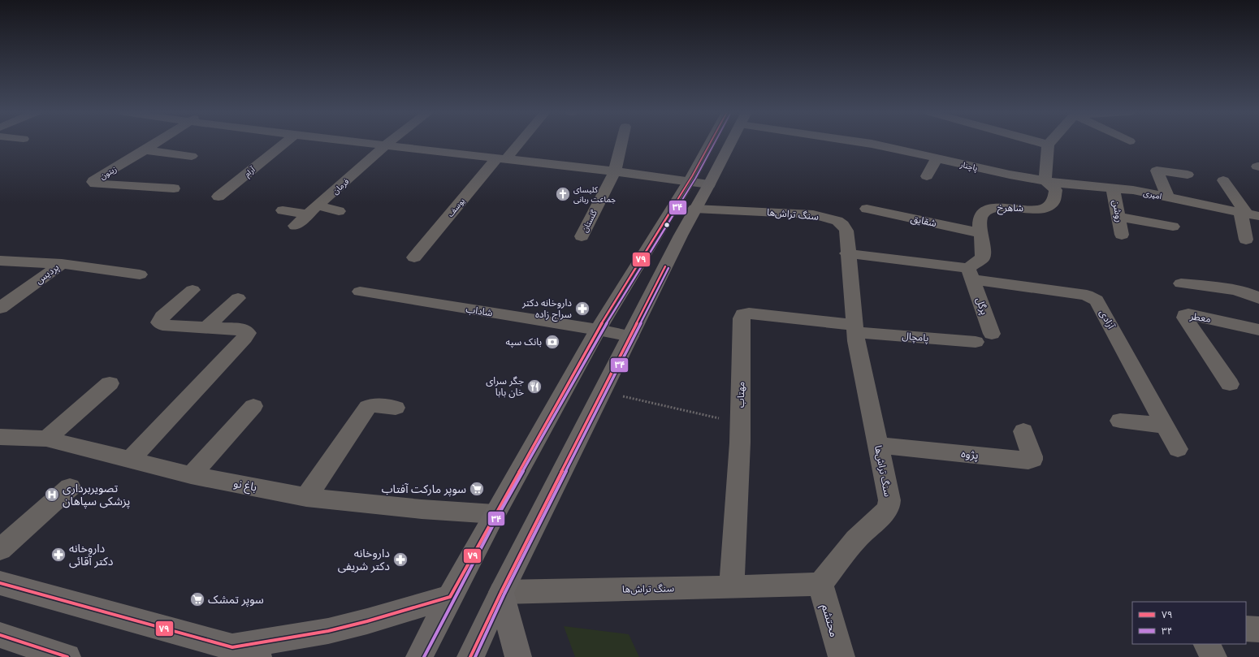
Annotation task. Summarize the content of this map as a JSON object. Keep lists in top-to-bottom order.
{
  "streets": {
    "street": [
      "پاچنار",
      "آرام",
      "زیتون",
      "فرمان",
      "امیری",
      "یوسف",
      "شاهرخ",
      "روشن",
      "سنگ تراش‌ها",
      "گلستان",
      "شقایق",
      "پردیس",
      "پرگل",
      "شاداب",
      "معطر",
      "آزادی",
      "پامچال",
      "مهتاب",
      "پژوه",
      "باغ نو",
      "محتشم"
    ]
  },
  "crossings": [
    ["پاچنار", "امیری"],
    ["پاچنار", "شاهرخ"],
    ["امیری", "شاهرخ"],
    ["امیری", "روشن"],
    ["شاهرخ", "شقایق"],
    ["شاهرخ", "پرگل"],
    ["شاهرخ", "آزادی"],
    ["سنگ تراش‌ها", "آزادی"],
    ["سنگ تراش‌ها", "پامچال"],
    ["سنگ تراش‌ها", "مهتاب"],
    ["سنگ تراش‌ها", "پژوه"],
    ["سنگ تراش‌ها", "محتشم"],
    ["پرگل", "آزادی"],
    ["پامچال", "مهتاب"]
  ],
  "places": {
    "church": ["کلیسای جماعت ربانی"],
    "pharmacy": ["داروخانه دکتر سراج زاده", "داروخانه دکتر آقائی", "داروخانه دکتر شریفی"],
    "bank": ["بانک سپه"],
    "restaurant": ["جگر سرای خان بابا"],
    "supermarket": ["سوپر مارکت آفتاب", "سوپر تمشک"],
    "hospital": ["تصویربرداری پزشکی سپاهان"]
  },
  "lines": ["transit line ۷۹", "transit line ۳۴"],
  "legend": ["۷۹", "۳۴"]
}
